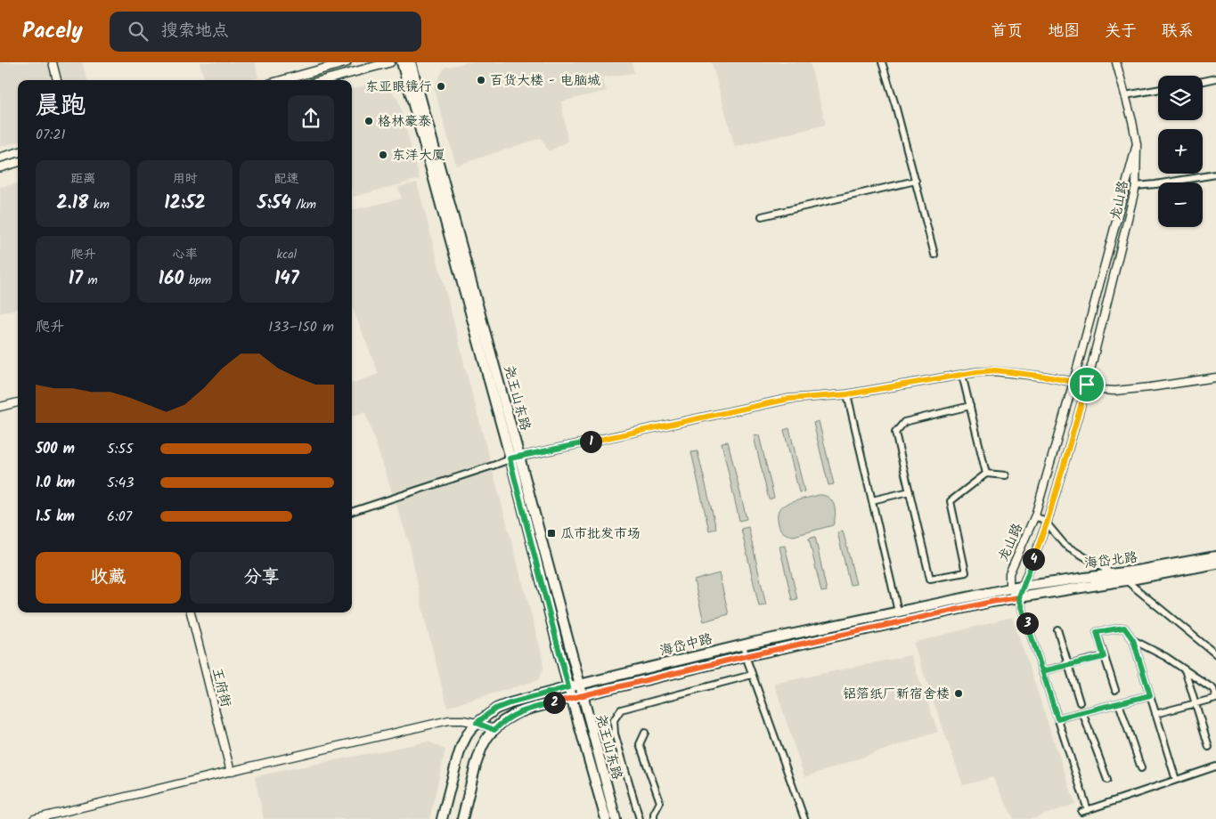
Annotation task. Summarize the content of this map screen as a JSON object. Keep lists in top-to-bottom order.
{
  "streets": {
    "main road": ["尧王山东路", "海岱北路", "海岱中路"],
    "street": ["龙山路", "王府街"]
  },
  "crossings": [
    ["龙山路", "海岱北路"],
    ["龙山路", "海岱中路"],
    ["尧王山东路", "海岱中路"],
    ["海岱北路", "海岱中路"]
  ],
  "places": {
    "other": [
      "百货大楼 - 电脑城",
      "东亚眼镜行",
      "格林豪泰",
      "东洋大厦",
      "铝箔纸厂新宿舍楼"
    ],
    "transit": ["瓜市批发市场"]
  },
  "page": {
    "header": "Pacely",
    "search": "搜索地点",
    "nav": [
      "首页",
      "地图",
      "关于",
      "联系"
    ],
    "map_buttons": ["+", "−"],
    "heading": ["晨跑", "07:21"],
    "stats": [
      ["距离", "2.18 km"],
      ["用时", "12:52"],
      ["配速", "5:54 /km"],
      ["爬升", "17 m"],
      ["心率", "160 bpm"],
      ["kcal", "147"]
    ],
    "chart": ["爬升", "133–150 m"],
    "pins": [
      "1",
      "4",
      "3",
      "2"
    ],
    "list": [
      {
        "name": "500 m",
        "note": "5:55"
      },
      {
        "name": "1.0 km",
        "note": "5:43"
      },
      {
        "name": "1.5 km",
        "note": "6:07"
      }
    ],
    "buttons": ["收藏", "分享"]
  }
}
